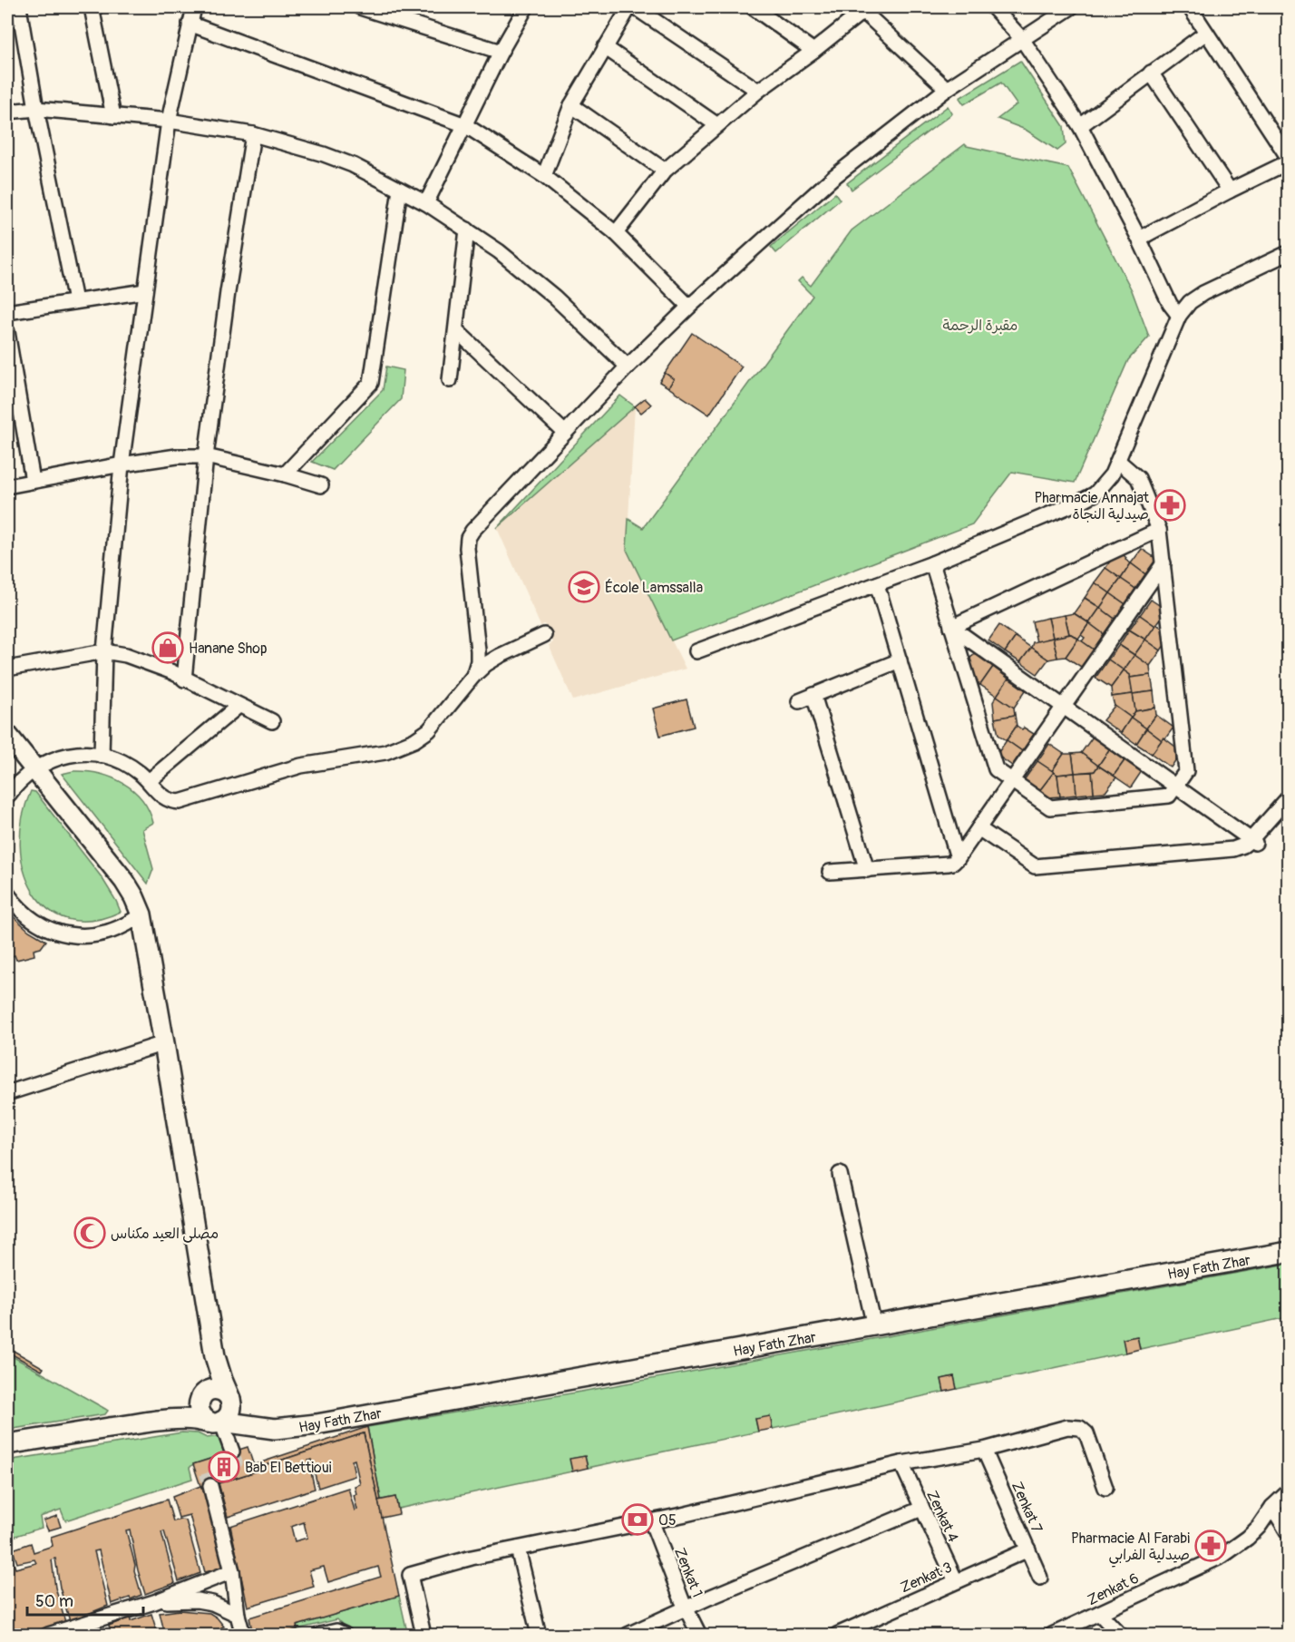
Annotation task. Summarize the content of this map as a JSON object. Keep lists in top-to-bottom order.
{
  "streets": {
    "street": [
      "Hay Fath Zhar",
      "Zenkat 7",
      "Zenkat 4",
      "Zenkat 1",
      "Zenkat 3",
      "Zenkat 6"
    ]
  },
  "crossings": [
    ["Zenkat 7", "Zenkat 3"],
    ["Zenkat 4", "Zenkat 3"]
  ],
  "parks": ["مقبرة الرحمة"],
  "places": {
    "pharmacy": ["Pharmacie Annajat صيدلية النجاة", "Pharmacie Al Farabi صيدلية الفرابي"],
    "school or university": ["École Lamssalla"],
    "shop": ["Hanane Shop"],
    "mosque": ["مصلى العيد مكناس"],
    "building": ["Bab El Bettioui"],
    "bank": ["05"]
  },
  "scale_bar": "50 m"
}
